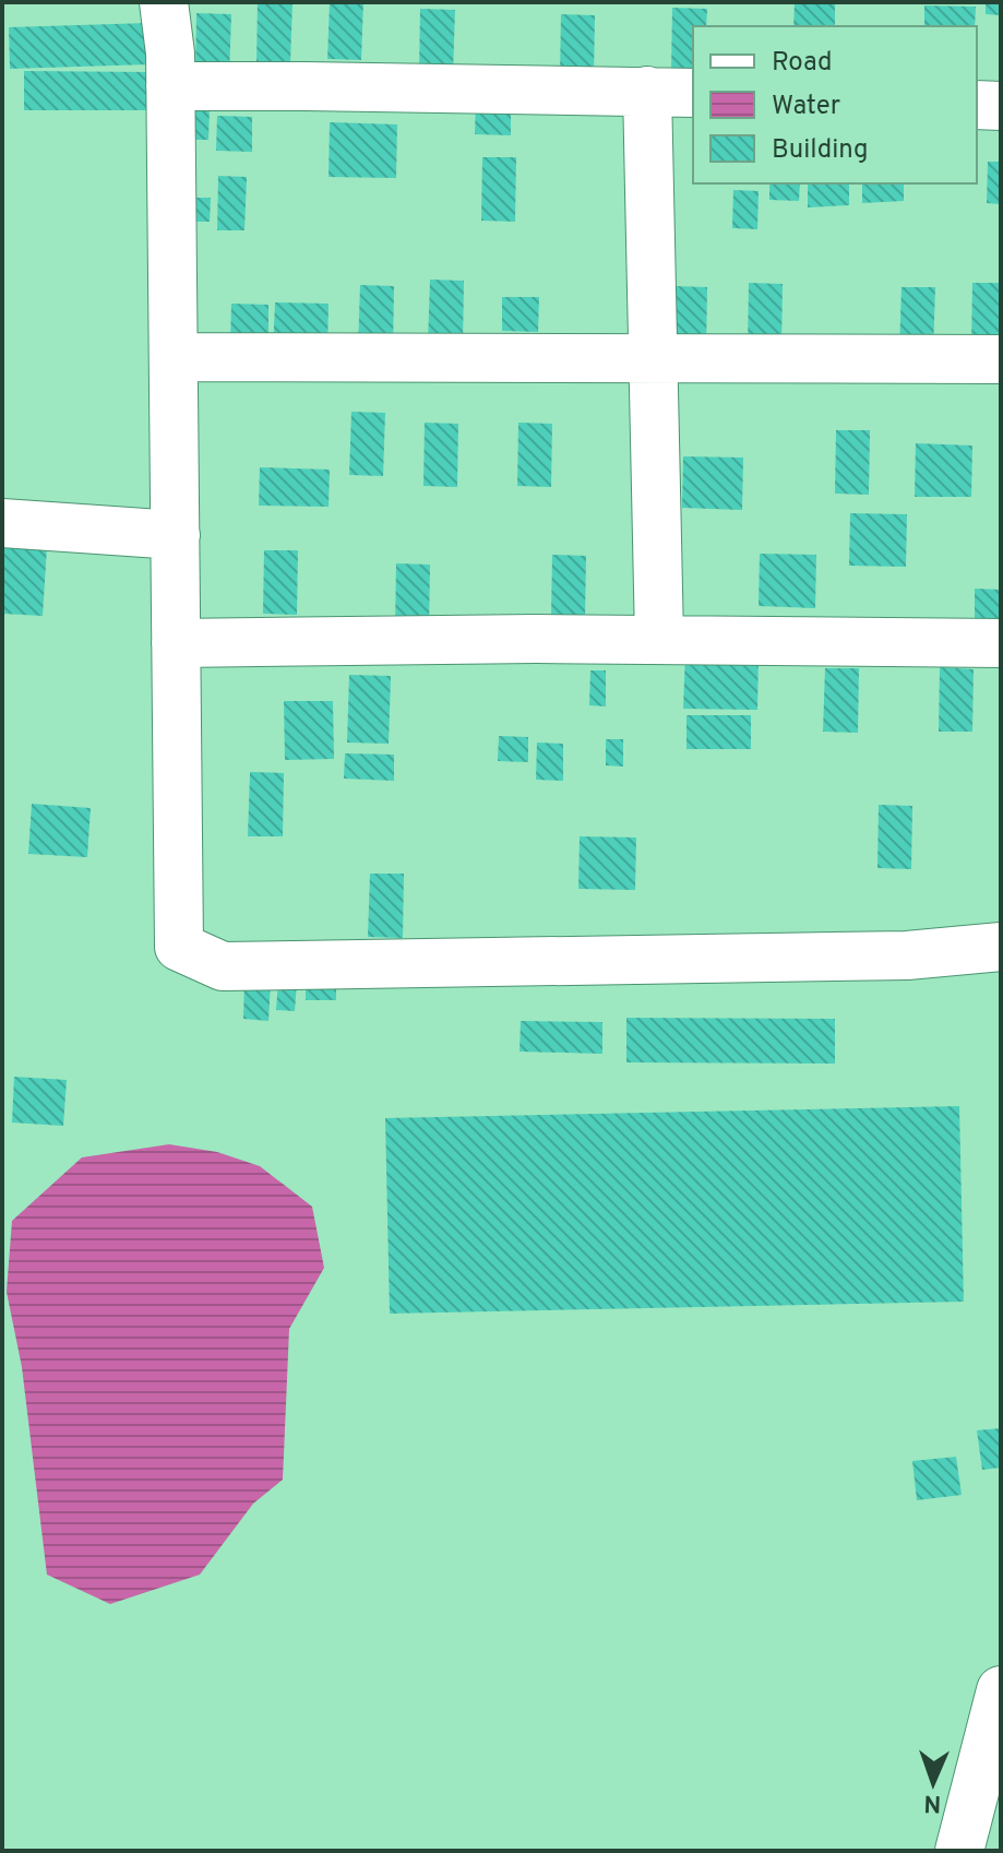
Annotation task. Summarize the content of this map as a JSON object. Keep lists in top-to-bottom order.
{
  "legend": ["Road", "Water", "Building"],
  "north": "bottom"
}
